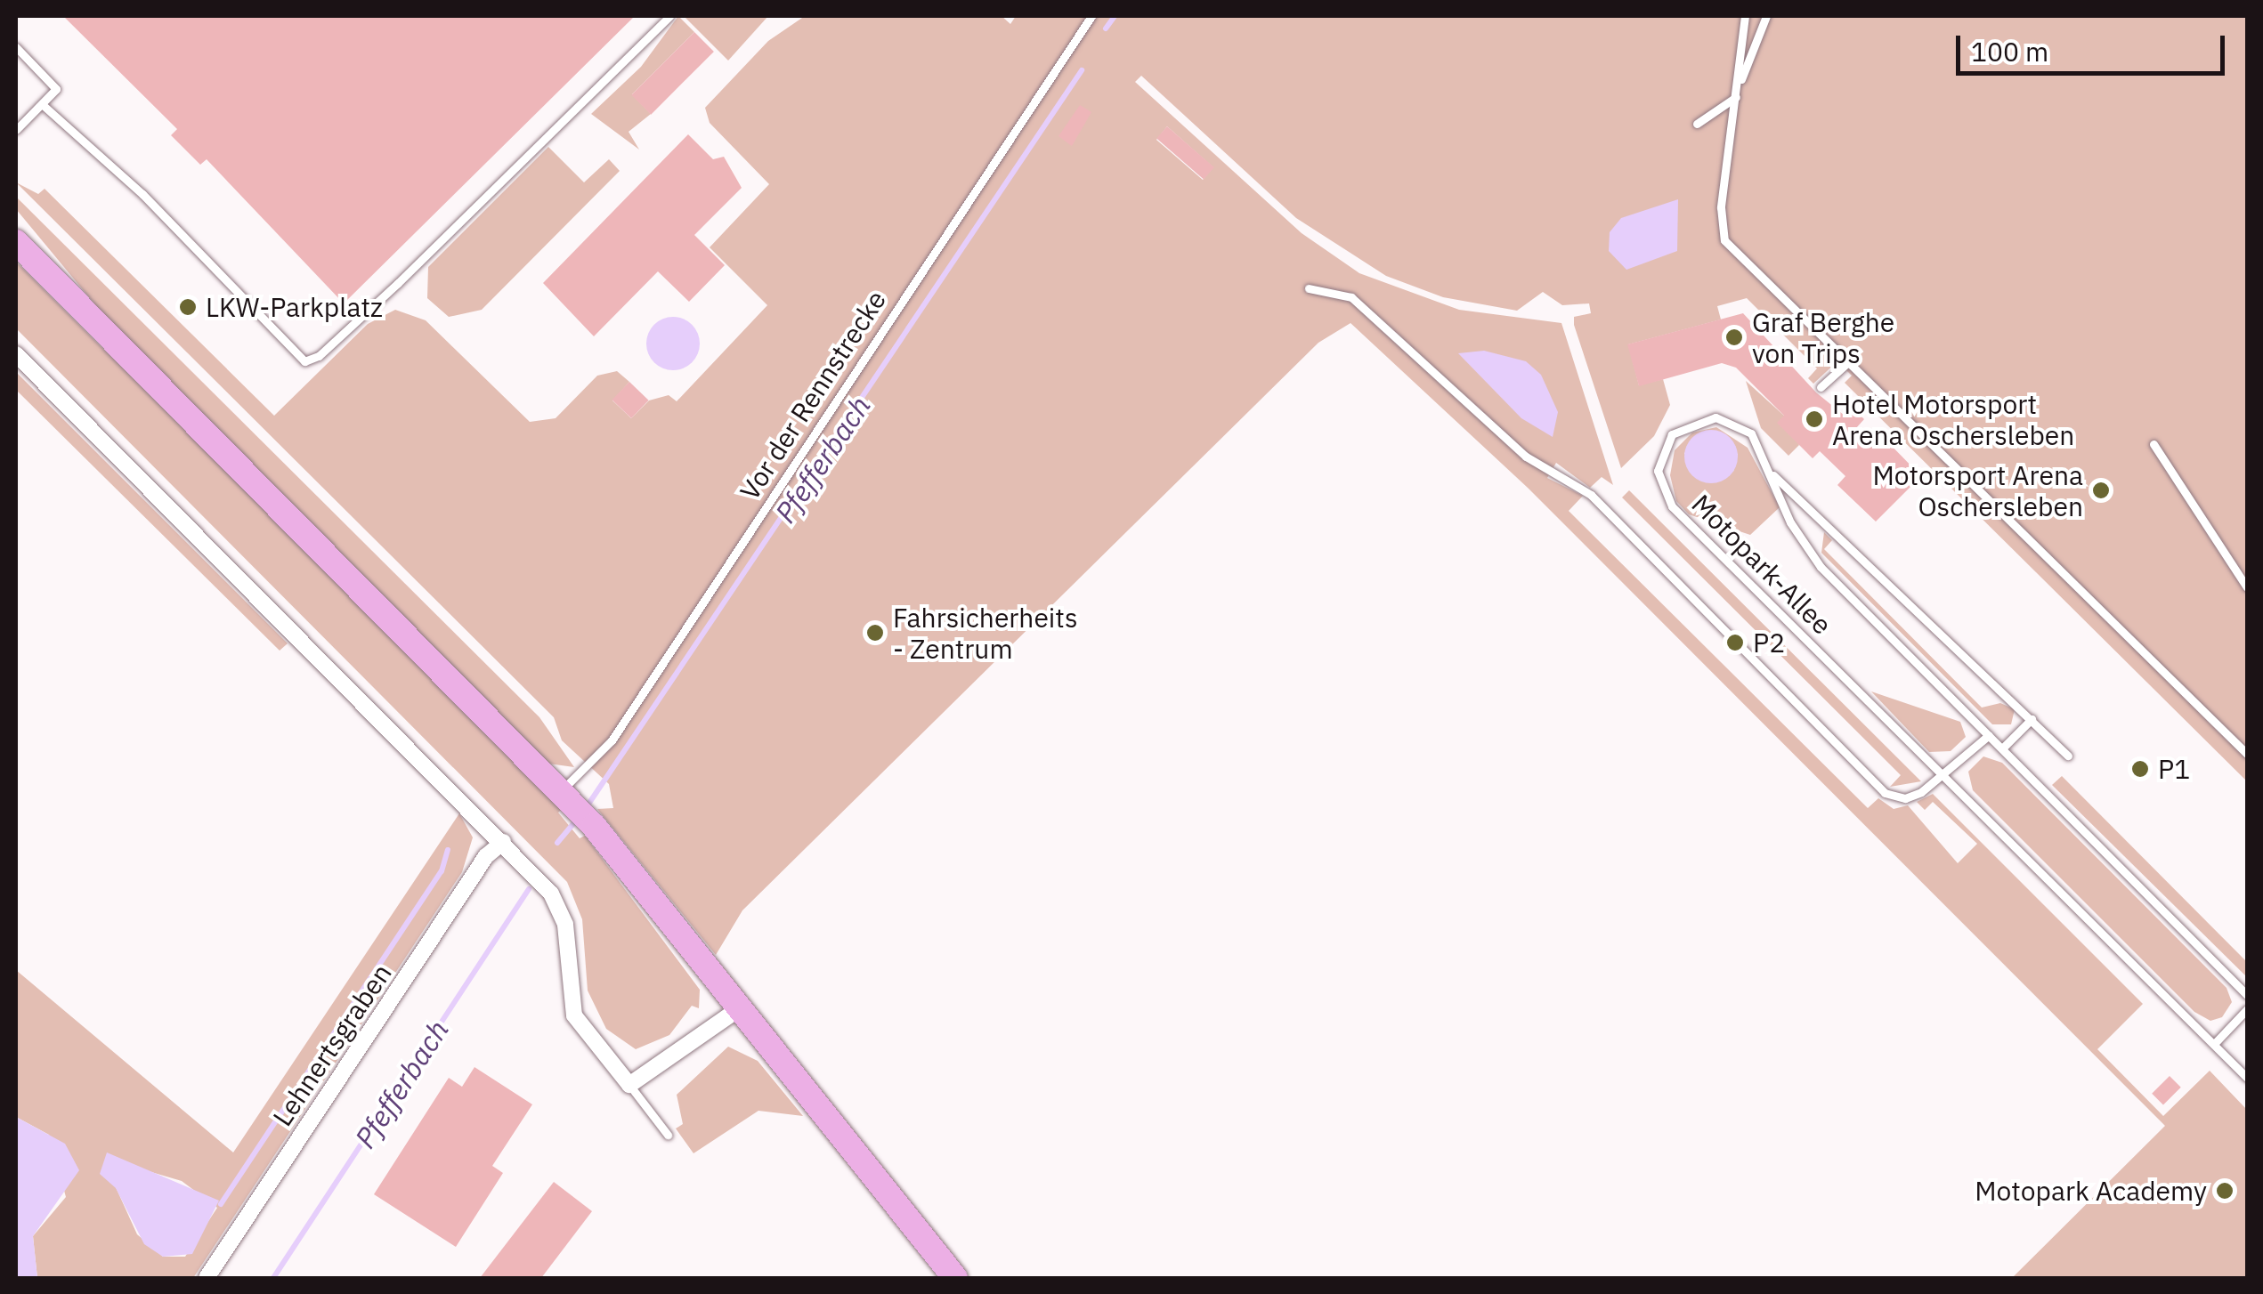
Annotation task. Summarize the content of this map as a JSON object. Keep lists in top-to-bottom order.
{
  "streets": {
    "street": ["Lehnertsgraben"],
    "lane": ["Vor der Rennstrecke", "Motopark-Allee"]
  },
  "water": ["Pfefferbach"],
  "places": [
    "LKW-Parkplatz",
    "Graf Berghe von Trips",
    "Hotel Motorsport Arena Oschersleben",
    "Motorsport Arena Oschersleben",
    "Fahrsicherheits - Zentrum",
    "P2",
    "P1",
    "Motopark Academy"
  ],
  "scale_bar": "100 m"
}
